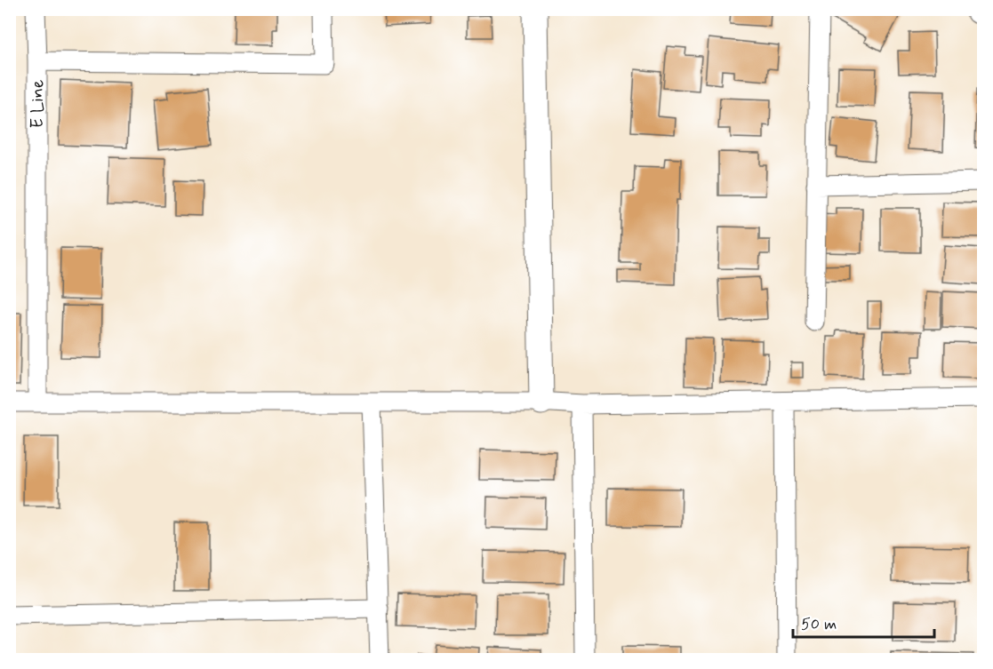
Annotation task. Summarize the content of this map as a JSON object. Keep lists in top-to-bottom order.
{
  "streets": {
    "street": ["E Line"]
  },
  "scale_bar": "50 m"
}
